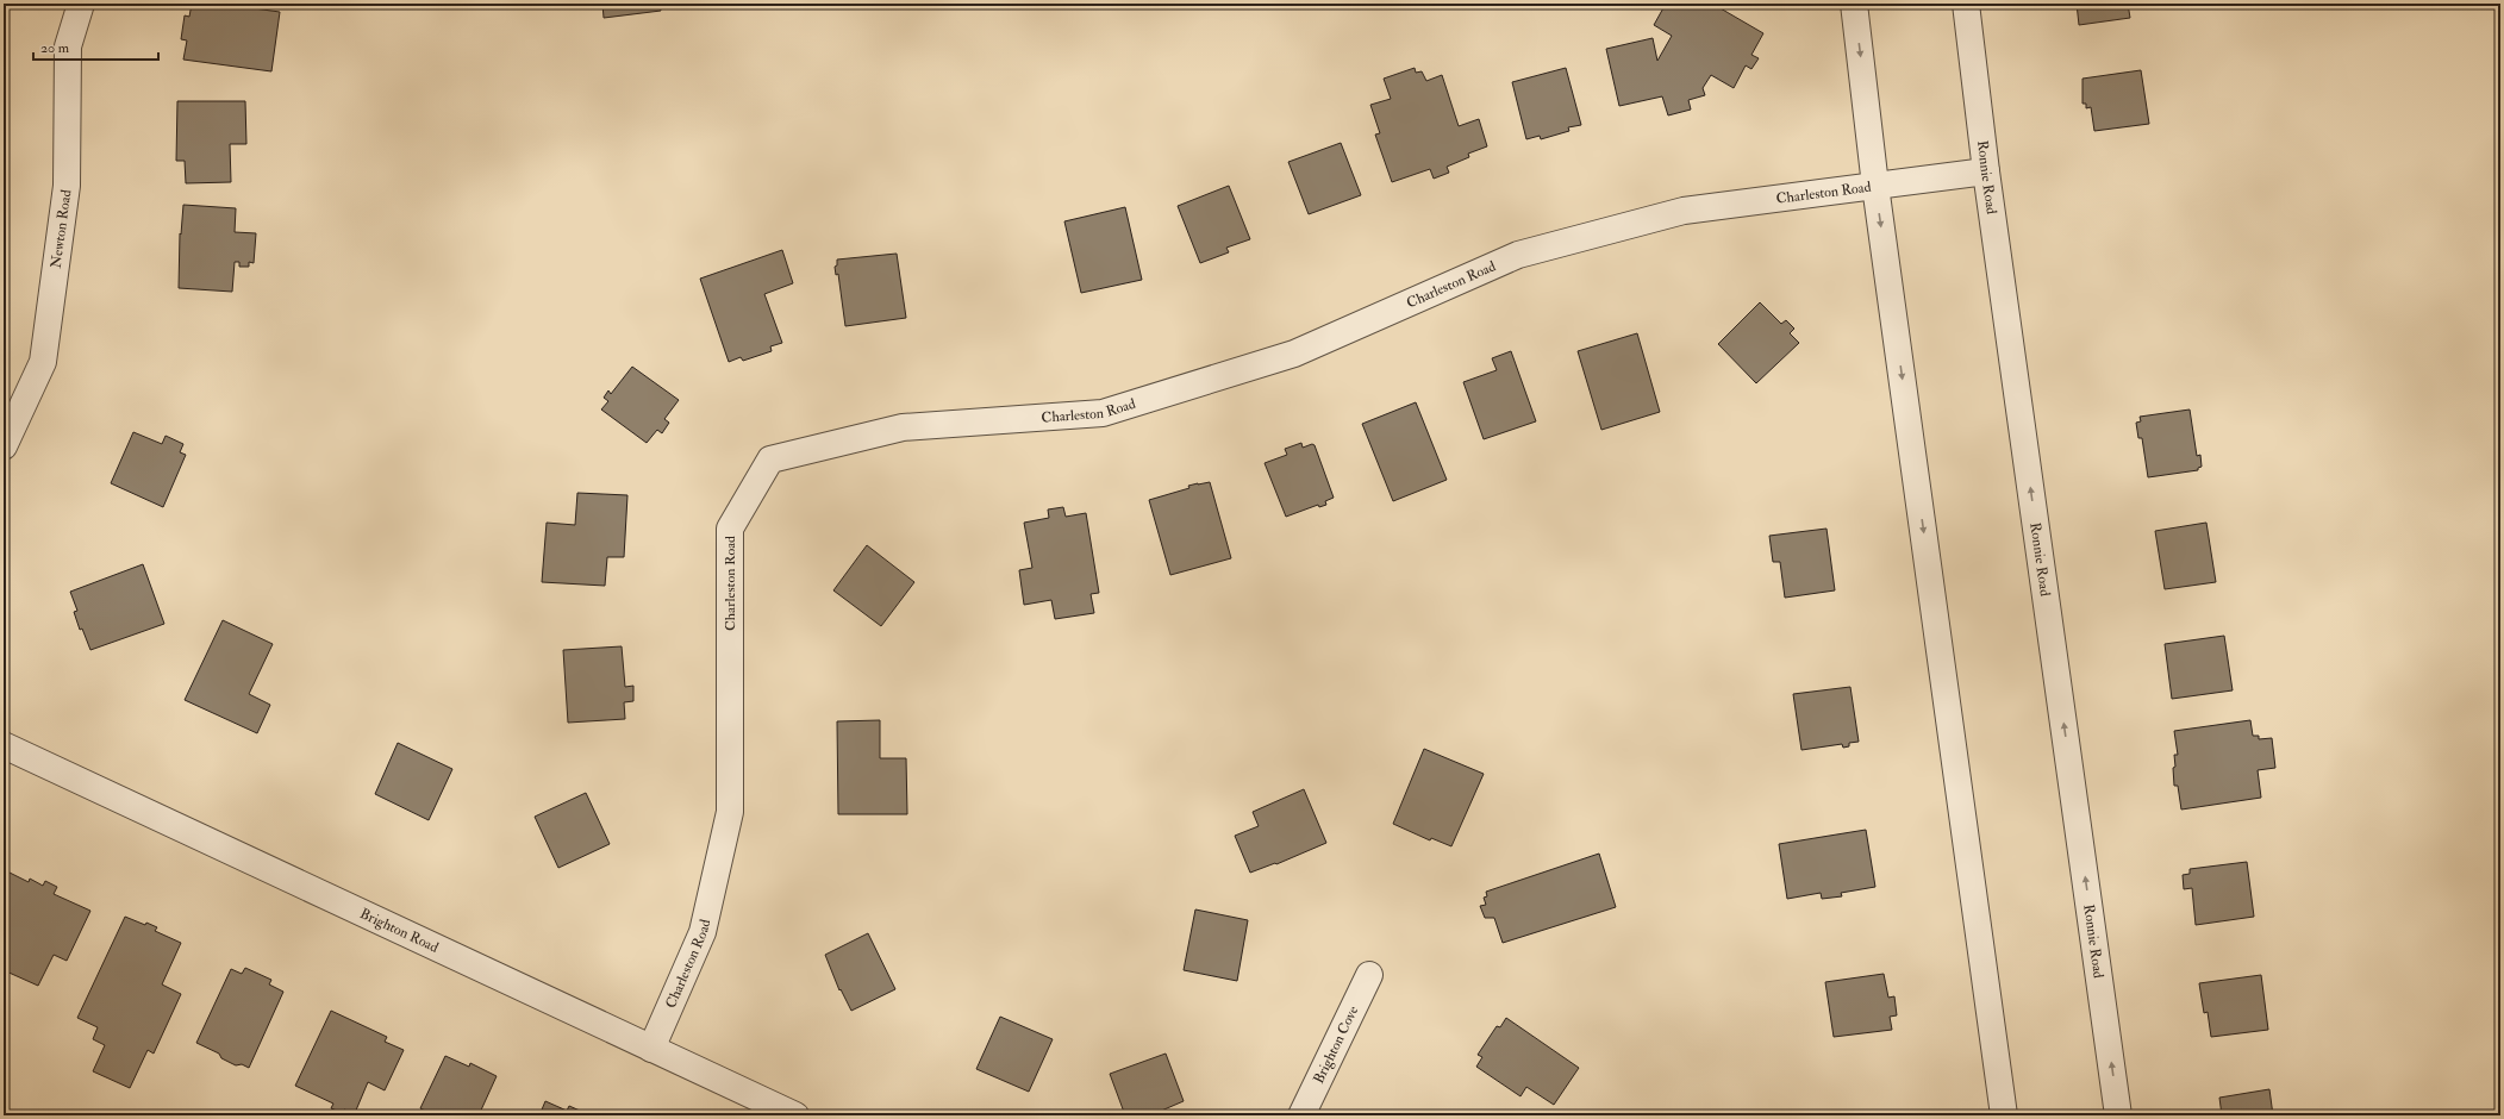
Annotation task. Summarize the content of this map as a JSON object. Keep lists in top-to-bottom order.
{
  "streets": {
    "street": [
      "Ronnie Road",
      "Charleston Road",
      "Newton Road",
      "Brighton Road",
      "Brighton Cove"
    ]
  },
  "crossings": [
    ["Ronnie Road", "Charleston Road"],
    ["Charleston Road", "Brighton Road"]
  ],
  "scale_bar": "20 m"
}
